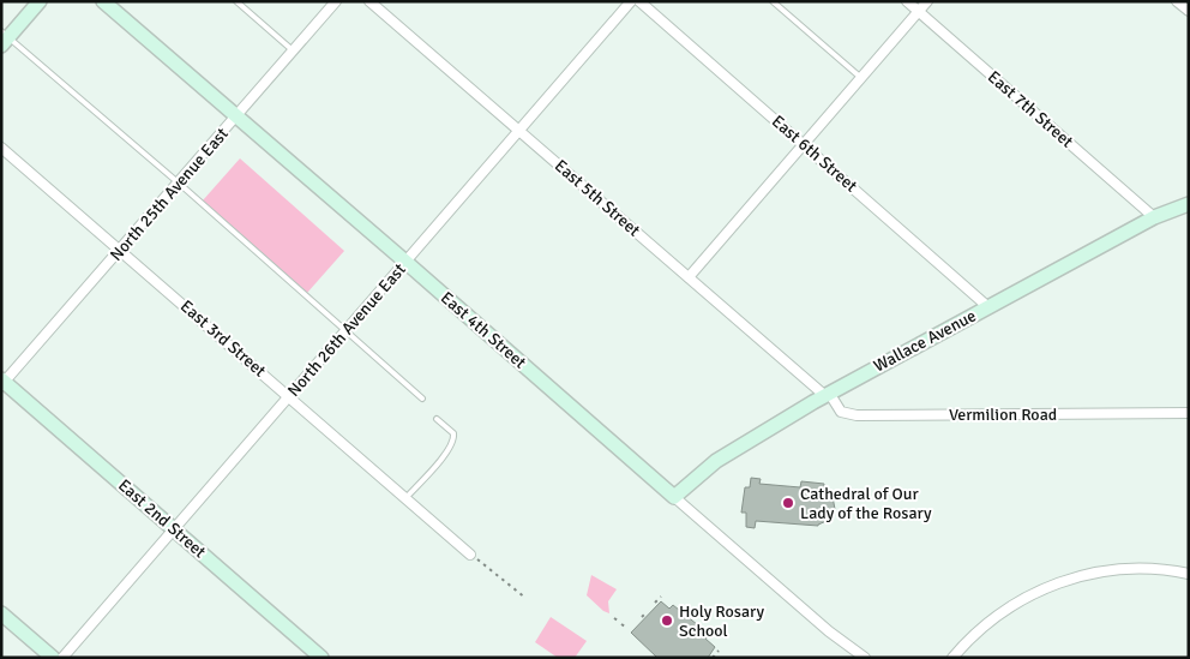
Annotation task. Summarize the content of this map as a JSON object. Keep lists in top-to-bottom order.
{
  "streets": {
    "main road": ["East 4th Street", "Wallace Avenue", "East 2nd Street"],
    "street": [
      "East 7th Street",
      "East 6th Street",
      "North 25th Avenue East",
      "East 5th Street",
      "North 26th Avenue East",
      "East 3rd Street",
      "Vermilion Road"
    ]
  },
  "crossings": [
    ["East 7th Street", "Wallace Avenue"],
    ["East 6th Street", "Wallace Avenue"],
    ["North 25th Avenue East", "East 4th Street"],
    ["North 25th Avenue East", "East 3rd Street"],
    ["North 25th Avenue East", "East 2nd Street"],
    ["East 5th Street", "North 26th Avenue East"],
    ["East 5th Street", "Wallace Avenue"],
    ["East 5th Street", "Vermilion Road"],
    ["North 26th Avenue East", "East 4th Street"],
    ["North 26th Avenue East", "East 3rd Street"],
    ["North 26th Avenue East", "East 2nd Street"],
    ["East 4th Street", "Wallace Avenue"],
    ["Wallace Avenue", "Vermilion Road"]
  ],
  "places": ["Cathedral of Our Lady of the Rosary", "Holy Rosary School"]
}
